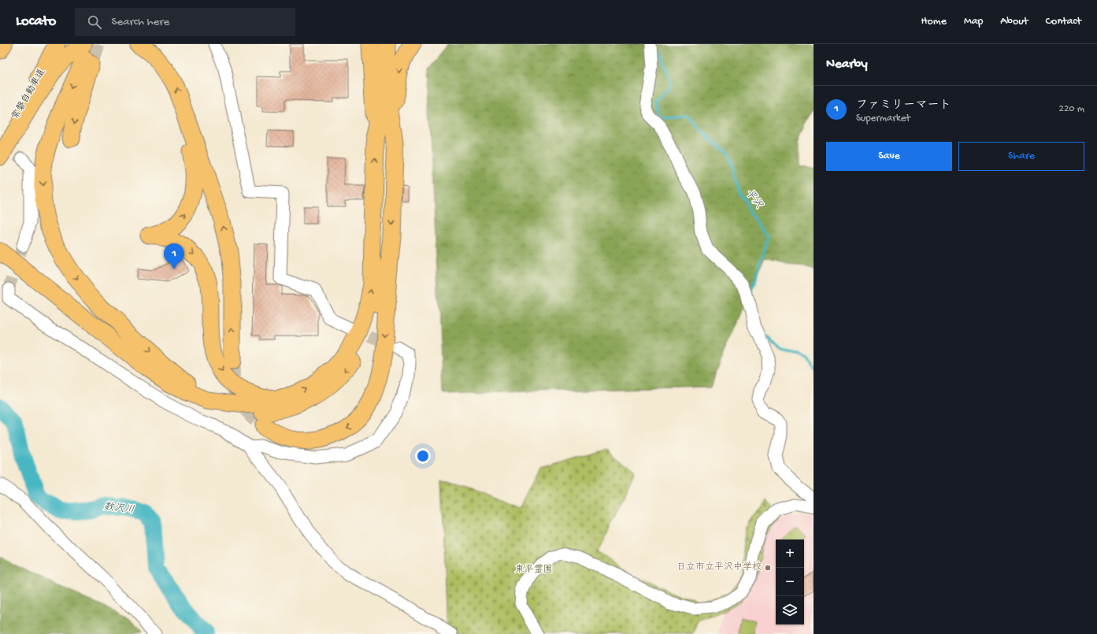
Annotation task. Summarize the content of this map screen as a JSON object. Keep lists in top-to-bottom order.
{
  "streets": {
    "highway": ["常磐自動車道"]
  },
  "water": ["平沢", "数沢川"],
  "parks": ["東平霊園"],
  "places": ["日立市立平沢中学校"],
  "page": {
    "header": "Locato",
    "search": "Search here",
    "nav": [
      "Home",
      "Map",
      "About",
      "Contact"
    ],
    "heading": "Nearby",
    "list": [
      {
        "mark": "1",
        "name": "ファミリーマート",
        "note": "Supermarket",
        "value": "220 m"
      }
    ],
    "buttons": ["Save", "Share"],
    "pins": "1",
    "map_buttons": ["+", "−"]
  }
}
